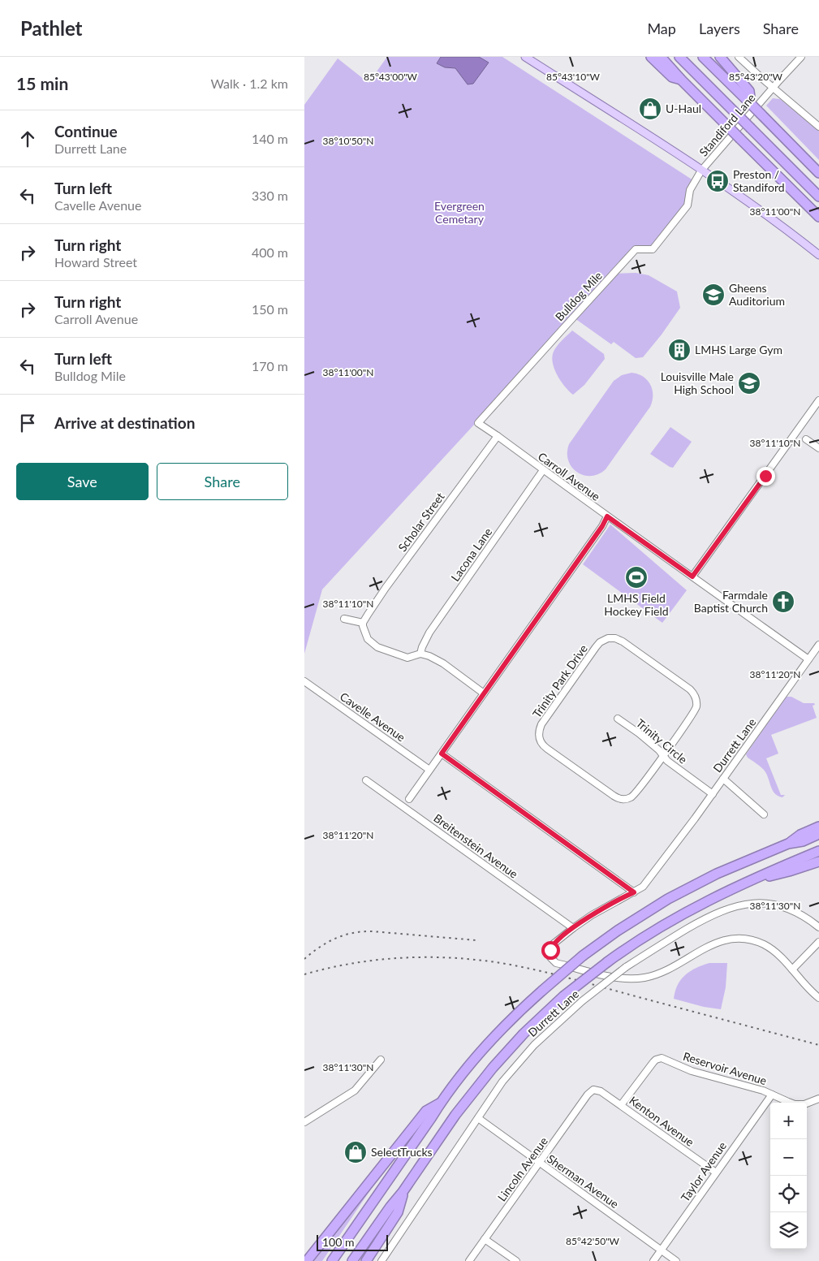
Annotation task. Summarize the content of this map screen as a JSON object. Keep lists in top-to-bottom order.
{
  "streets": {
    "street": [
      "Standiford Lane",
      "Bulldog Mile",
      "Carroll Avenue",
      "Scholar Street",
      "Lacona Lane",
      "Trinity Park Drive",
      "Cavelle Avenue",
      "Trinity Circle",
      "Durrett Lane",
      "Breitenstein Avenue",
      "Reservoir Avenue",
      "Kenton Avenue",
      "Lincoln Avenue",
      "Taylor Avenue",
      "Sherman Avenue"
    ]
  },
  "crossings": [
    ["Standiford Lane", "Bulldog Mile"],
    ["Bulldog Mile", "Carroll Avenue"],
    ["Bulldog Mile", "Scholar Street"],
    ["Carroll Avenue", "Scholar Street"],
    ["Carroll Avenue", "Lacona Lane"],
    ["Carroll Avenue", "Durrett Lane"],
    ["Trinity Park Drive", "Trinity Circle"],
    ["Trinity Circle", "Durrett Lane"],
    ["Durrett Lane", "Breitenstein Avenue"],
    ["Durrett Lane", "Sherman Avenue"],
    ["Reservoir Avenue", "Kenton Avenue"],
    ["Reservoir Avenue", "Taylor Avenue"],
    ["Kenton Avenue", "Lincoln Avenue"],
    ["Kenton Avenue", "Taylor Avenue"],
    ["Lincoln Avenue", "Sherman Avenue"],
    ["Taylor Avenue", "Sherman Avenue"]
  ],
  "parks": ["Evergreen Cemetary"],
  "places": {
    "shop": ["U-Haul", "SelectTrucks"],
    "bus stop": ["Preston / Standiford"],
    "school or university": ["Gheens Auditorium", "Louisville Male High School"],
    "building": ["LMHS Large Gym"],
    "sports": ["LMHS Field Hockey Field"],
    "church": ["Farmdale Baptist Church"]
  },
  "scale_bar": "100 m",
  "page": {
    "header": "Pathlet",
    "nav": ["Map", "Layers", "Share"],
    "heading": ["15 min", "Walk · 1.2 km"],
    "list": [
      ["Continue", "Durrett Lane", "140 m"],
      ["Turn left", "Cavelle Avenue", "330 m"],
      ["Turn right", "Howard Street", "400 m"],
      ["Turn right", "Carroll Avenue", "150 m"],
      ["Turn left", "Bulldog Mile", "170 m"],
      "Arrive at destination"
    ],
    "buttons": ["Save", "Share"],
    "map_buttons": ["+", "−"],
    "scale": "100 m"
  },
  "coordinates": [
    "85°43'00\"W",
    "85°43'10\"W",
    "85°43'20\"W",
    "38°10'50\"N",
    "38°11'00\"N",
    "38°11'10\"N",
    "38°11'20\"N",
    "38°11'30\"N",
    "85°42'50\"W"
  ]
}
